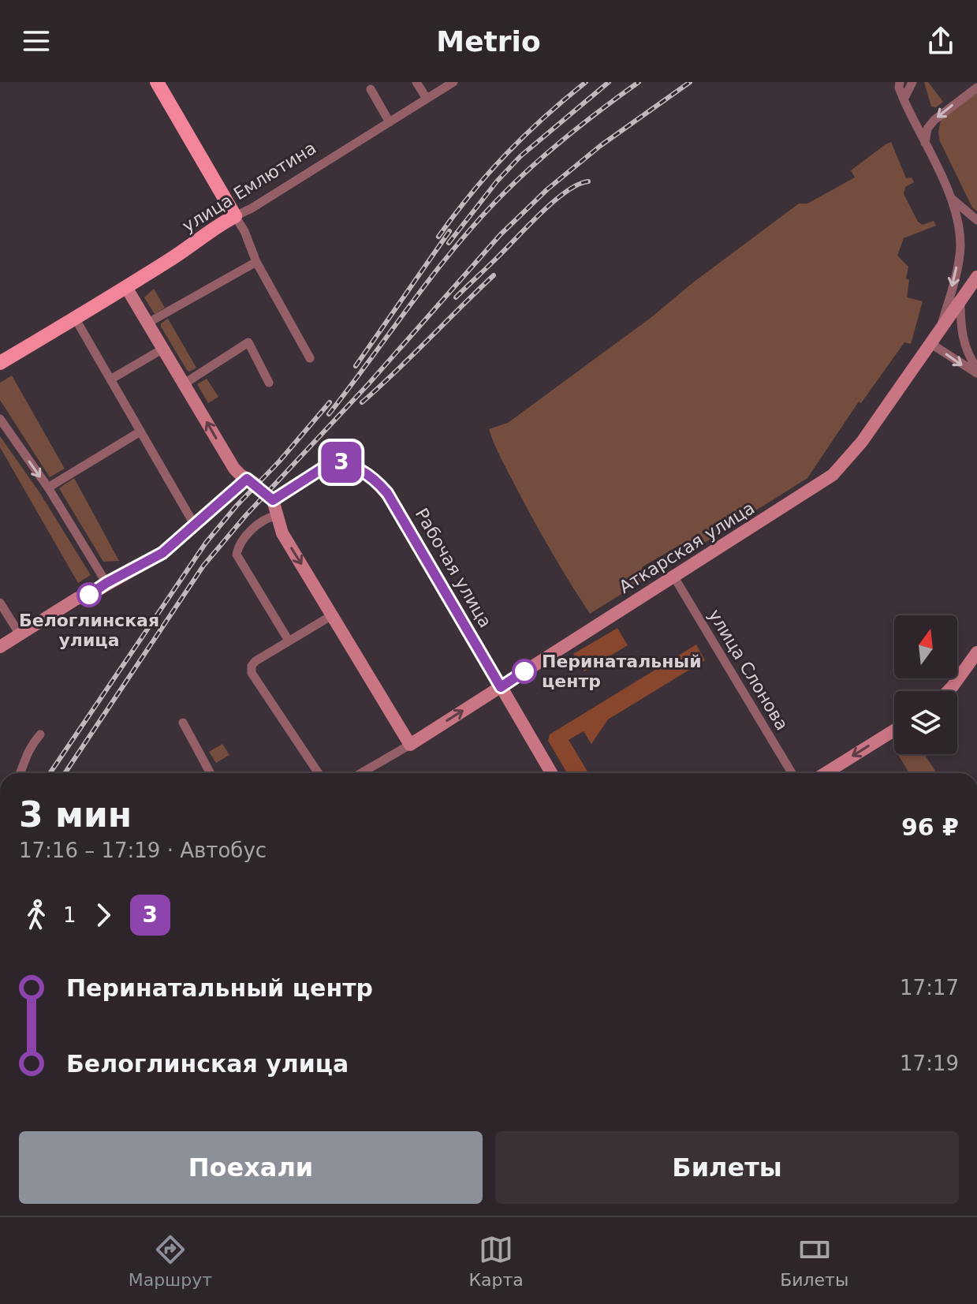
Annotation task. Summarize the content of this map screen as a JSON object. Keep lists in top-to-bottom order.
{
  "streets": {
    "main road": ["улица Емлютина"],
    "street": ["Аткарская улица", "Рабочая улица", "улица Слонова"]
  },
  "crossings": [
    ["Аткарская улица", "Рабочая улица"],
    ["Аткарская улица", "улица Слонова"]
  ],
  "places": ["Белоглинская улица", "Перинатальный центр"],
  "lines": ["bus line 3"],
  "north": "top",
  "page": {
    "header": "Metrio",
    "on_map": "3",
    "heading": ["3 мин", "17:16 – 17:19 · Автобус", "96 ₽"],
    "legs": ["1", "3"],
    "list": [
      {
        "name": "Перинатальный центр",
        "value": "17:17"
      },
      {
        "name": "Белоглинская улица",
        "value": "17:19"
      }
    ],
    "buttons": ["Поехали", "Билеты"],
    "tabs": ["Маршрут", "Карта", "Билеты"]
  }
}
